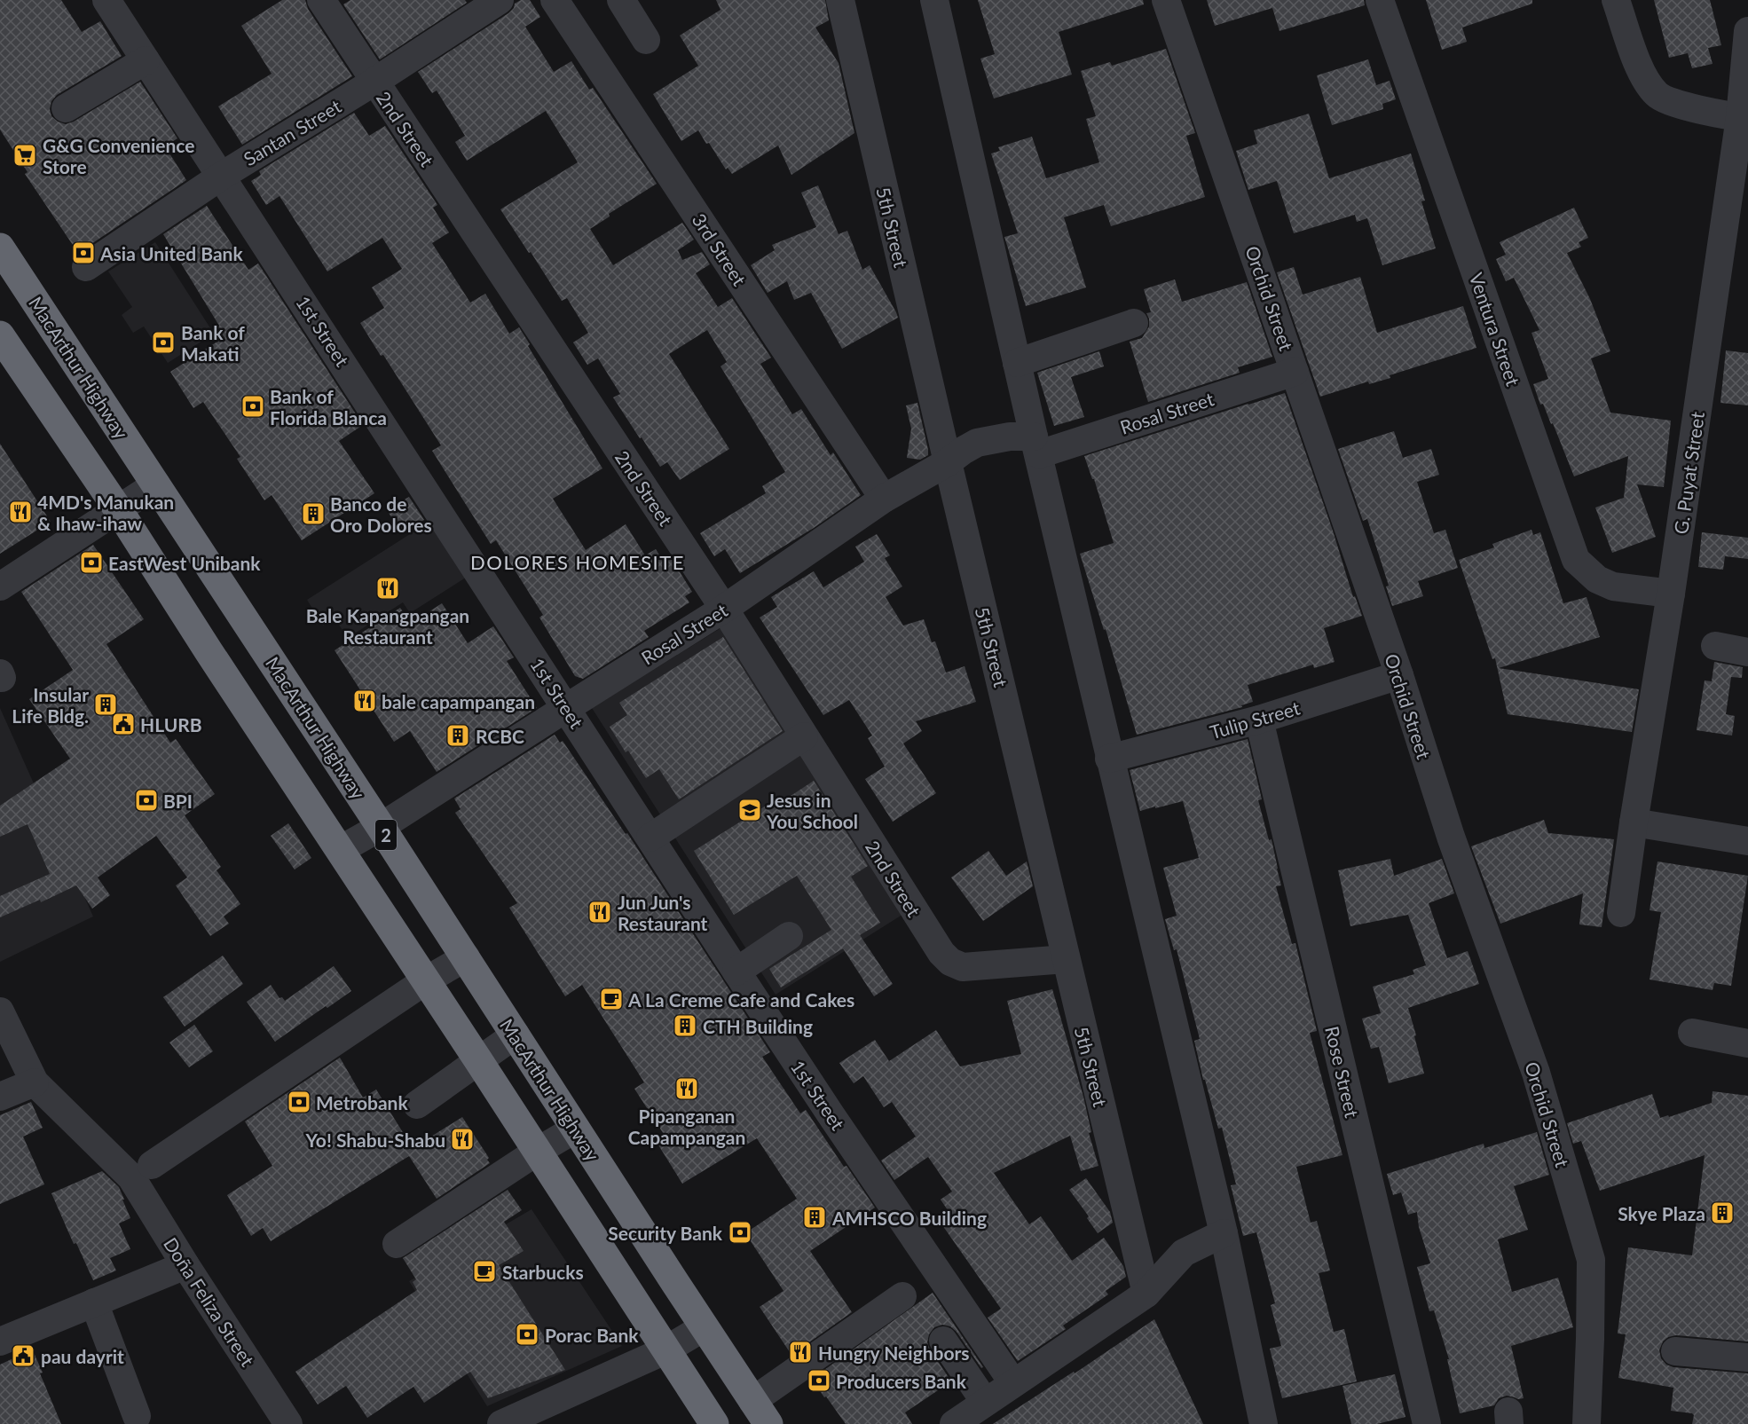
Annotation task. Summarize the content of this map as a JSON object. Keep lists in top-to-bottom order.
{
  "streets": {
    "highway": ["MacArthur Highway", "2"],
    "street": [
      "2nd Street",
      "Santan Street",
      "5th Street",
      "3rd Street",
      "Orchid Street",
      "Ventura Street",
      "1st Street",
      "Rosal Street",
      "G. Puyat Street",
      "Tulip Street",
      "Rose Street",
      "Doña Feliza Street"
    ]
  },
  "crossings": [
    ["2nd Street", "Santan Street"],
    ["2nd Street", "5th Street"],
    ["2nd Street", "Rosal Street"],
    ["Santan Street", "1st Street"],
    ["5th Street", "Rosal Street"],
    ["3rd Street", "Rosal Street"],
    ["Orchid Street", "Rosal Street"],
    ["Orchid Street", "Tulip Street"],
    ["Ventura Street", "G. Puyat Street"],
    ["1st Street", "Rosal Street"],
    ["MacArthur Highway", "Rosal Street"],
    ["Tulip Street", "Rose Street"]
  ],
  "districts": ["DOLORES HOMESITE"],
  "places": {
    "supermarket": ["G&G Convenience Store"],
    "bank": [
      "Asia United Bank",
      "Bank of Makati",
      "Bank of Florida Blanca",
      "EastWest Unibank",
      "BPI",
      "Metrobank",
      "Security Bank",
      "Porac Bank",
      "Producers Bank"
    ],
    "restaurant": [
      "4MD's Manukan & Ihaw-ihaw",
      "Bale Kapangpangan Restaurant",
      "bale capampangan",
      "Jun Jun's Restaurant",
      "Pipanganan Capampangan",
      "Yo! Shabu-Shabu",
      "Hungry Neighbors"
    ],
    "building": [
      "Banco de Oro Dolores",
      "Insular Life Bldg.",
      "RCBC",
      "CTH Building",
      "Skye Plaza",
      "AMHSCO Building"
    ],
    "public building": ["HLURB", "pau dayrit"],
    "school or university": ["Jesus in You School"],
    "cafe": ["A La Creme Cafe and Cakes", "Starbucks"]
  }
}
